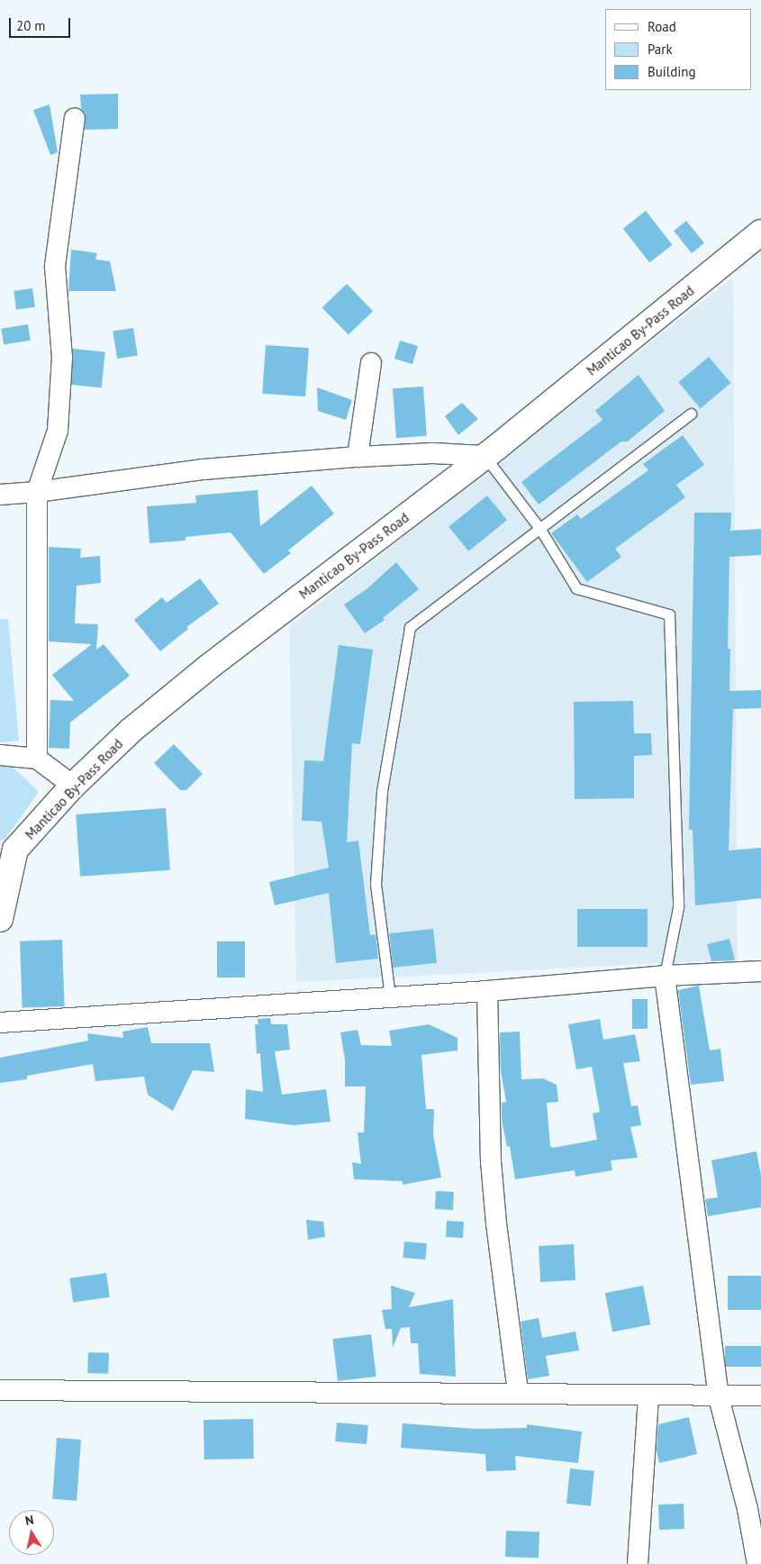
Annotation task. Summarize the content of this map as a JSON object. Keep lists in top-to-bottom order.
{
  "streets": {
    "street": ["Manticao By-Pass Road"]
  },
  "legend": ["Road", "Park", "Building"],
  "scale_bar": "20 m",
  "north": "top"
}
